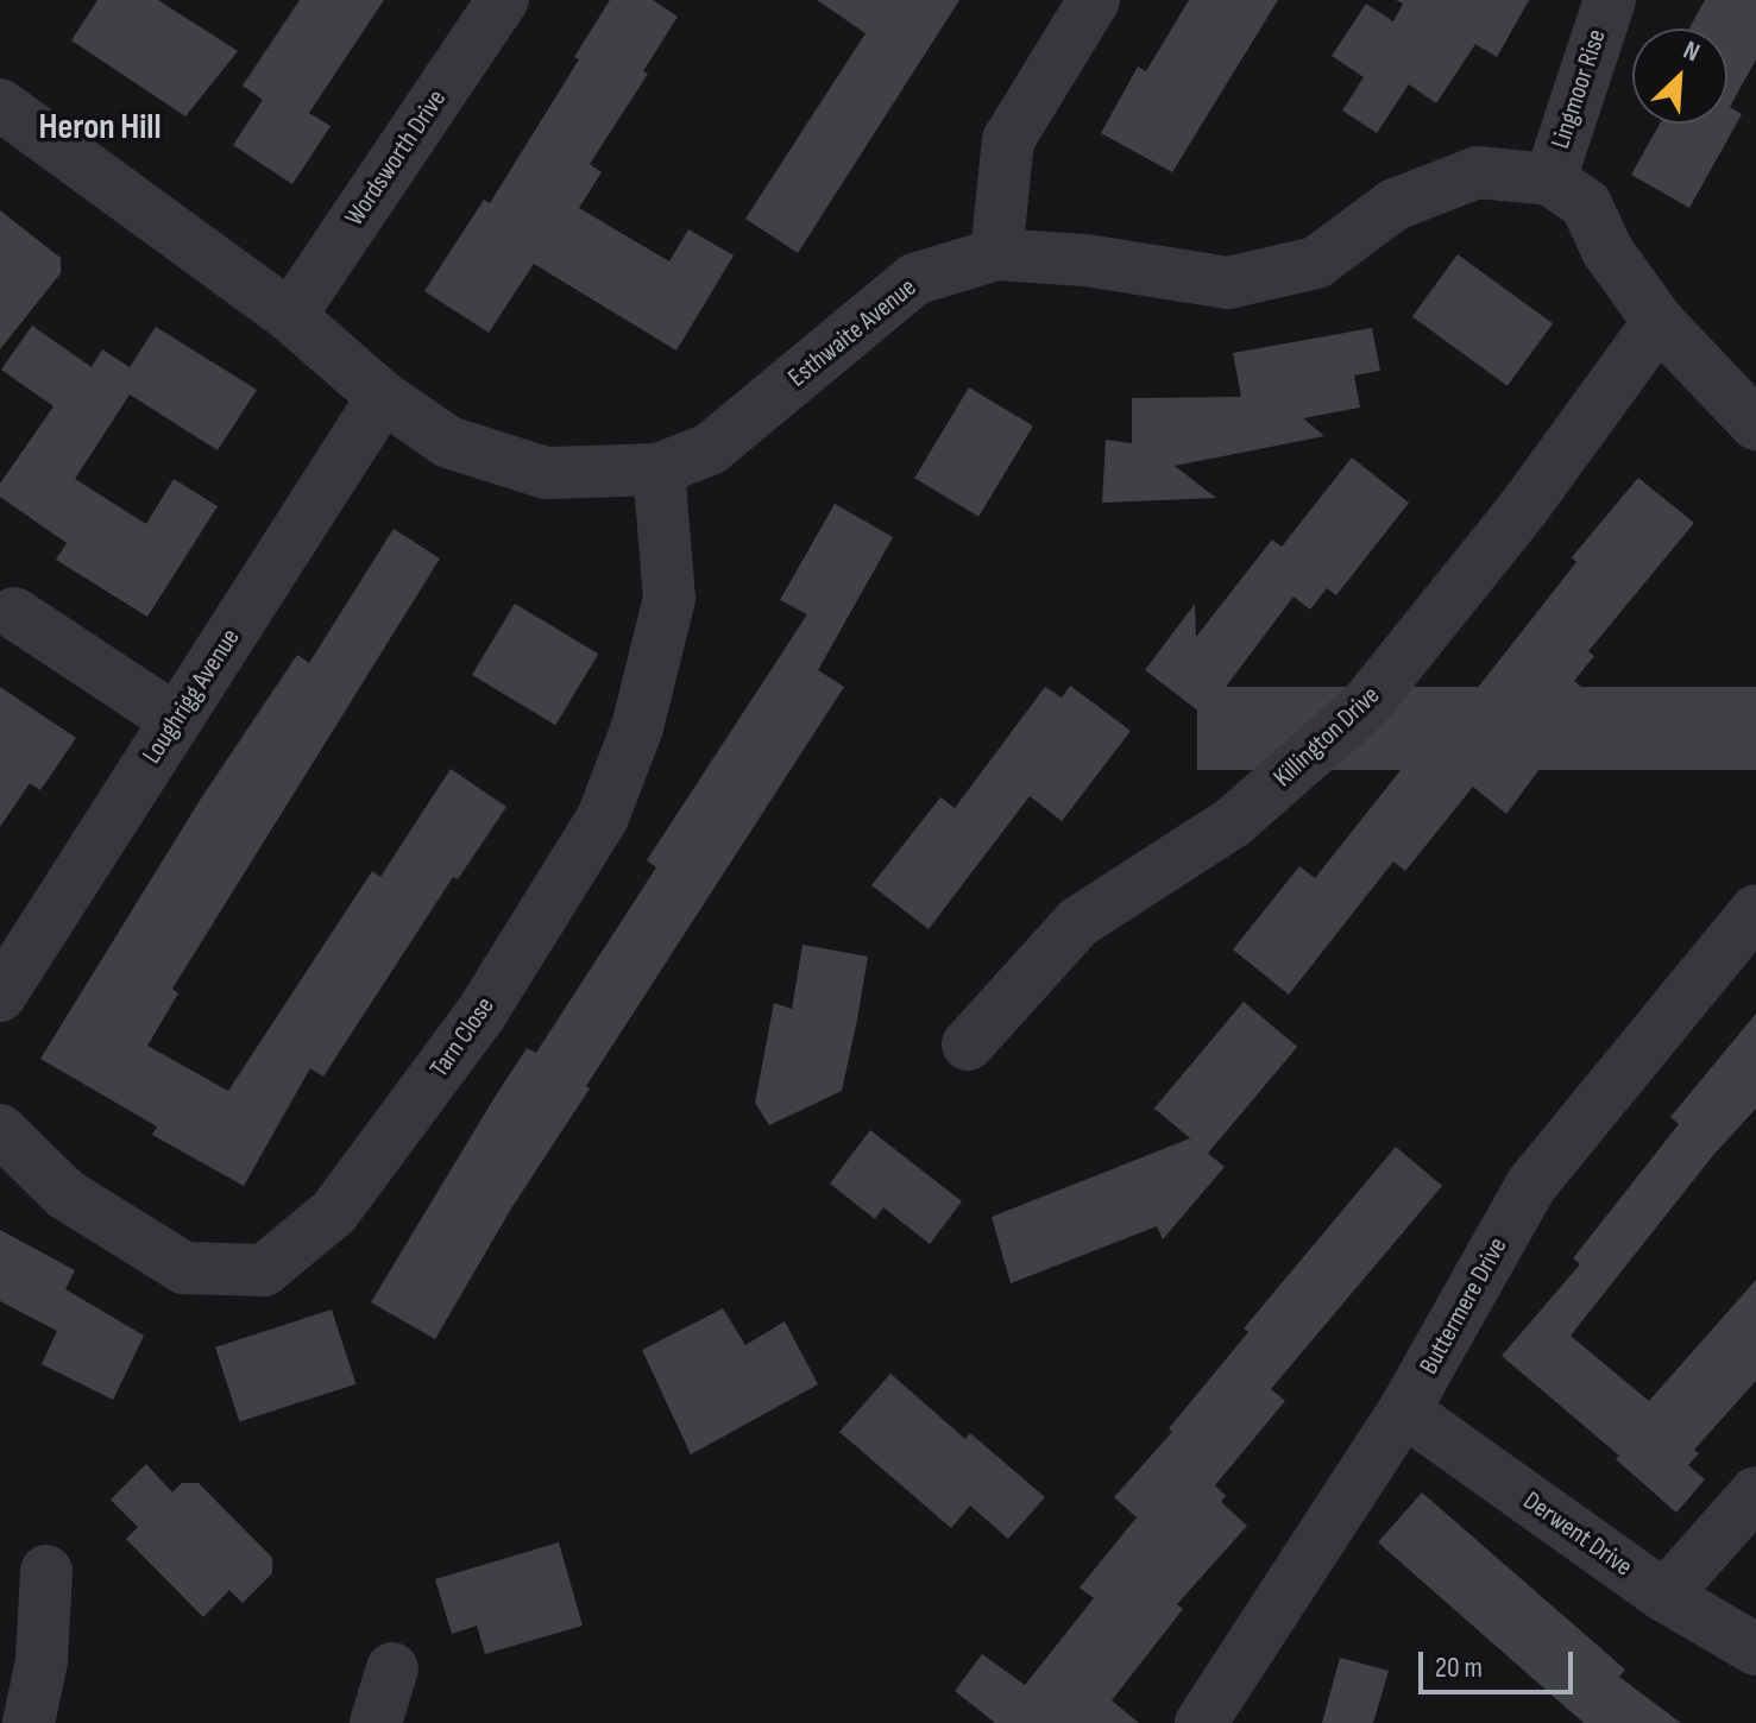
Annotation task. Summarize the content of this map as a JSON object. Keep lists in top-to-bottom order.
{
  "streets": {
    "street": [
      "Lingmoor Rise",
      "Wordsworth Drive",
      "Esthwaite Avenue",
      "Loughrigg Avenue",
      "Killington Drive",
      "Tarn Close",
      "Buttermere Drive",
      "Derwent Drive"
    ]
  },
  "crossings": [
    ["Lingmoor Rise", "Esthwaite Avenue"],
    ["Wordsworth Drive", "Esthwaite Avenue"],
    ["Esthwaite Avenue", "Loughrigg Avenue"],
    ["Esthwaite Avenue", "Tarn Close"],
    ["Buttermere Drive", "Derwent Drive"]
  ],
  "districts": ["Heron Hill"],
  "scale_bar": "20 m",
  "north": "top right"
}
